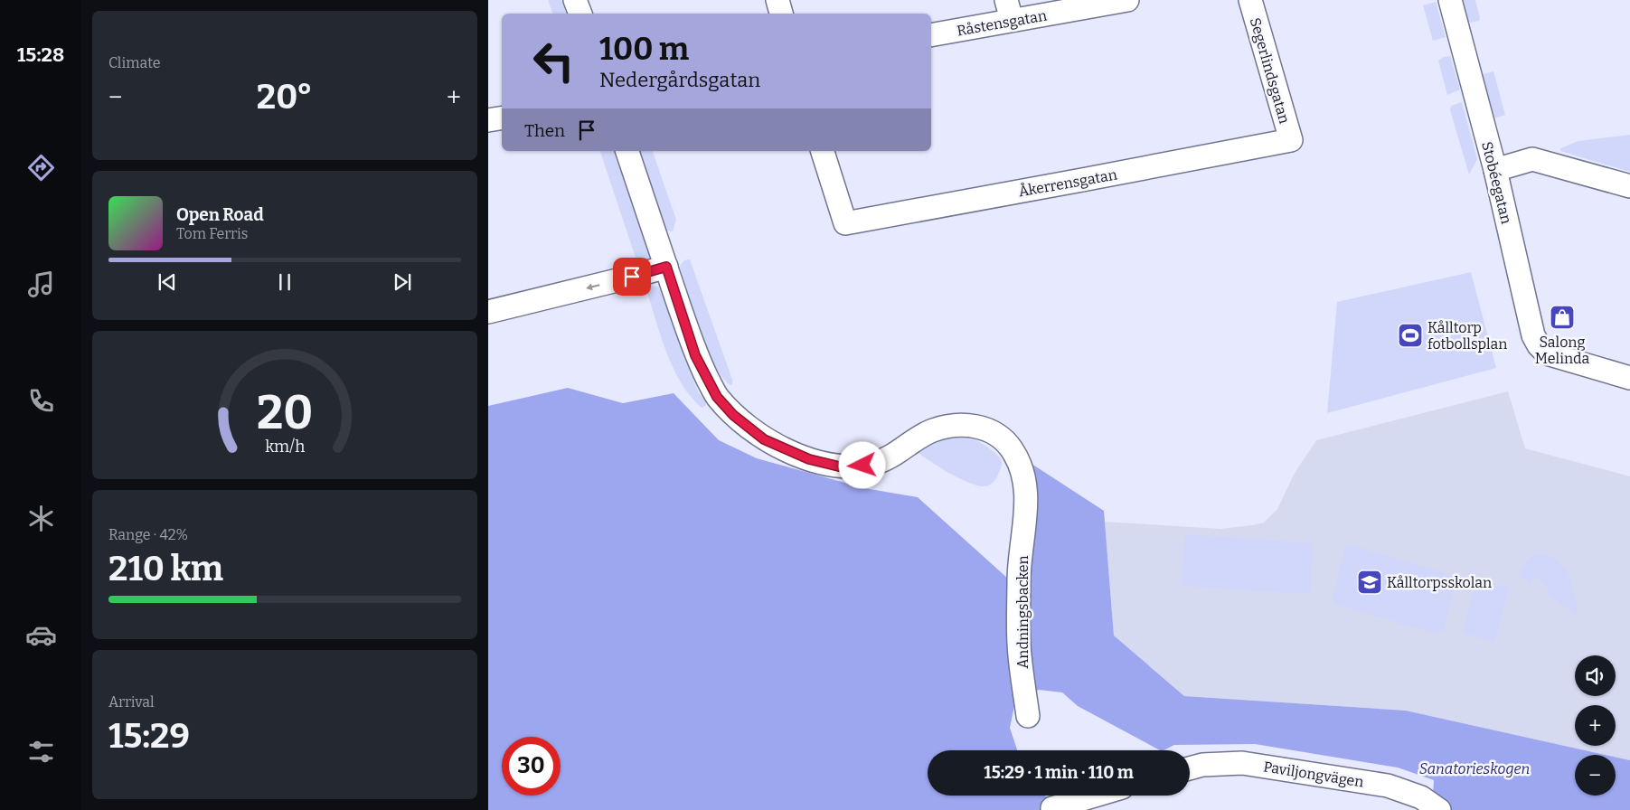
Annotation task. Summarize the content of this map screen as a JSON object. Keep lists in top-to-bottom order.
{
  "streets": {
    "street": [
      "Råstensgatan",
      "Segerlindsgatan",
      "Åkerrensgatan",
      "Stobéegatan",
      "Andningsbacken",
      "Paviljongvägen"
    ]
  },
  "crossings": [
    ["Segerlindsgatan", "Åkerrensgatan"]
  ],
  "parks": ["Sanatorieskogen"],
  "places": {
    "shop": ["Salong Melinda"],
    "sports": ["Kålltorp fotbollsplan"],
    "school or university": ["Kålltorpsskolan"]
  },
  "page": {
    "tabs": "15:28",
    "tile": [
      "Climate",
      ["Range · 42%", "210 km"],
      ["Arrival", "15:29"]
    ],
    "turn": ["100 m", "Nedergårdsgatan"],
    "heat": ["−", "20°", "+"],
    "then": "Then",
    "song": ["Open Road", "Tom Ferris"],
    "map_buttons": ["+", "−"],
    "limit": "30",
    "trip": "15:29 · 1 min · 110 m",
    "gauge": ["20", "km/h"]
  }
}
